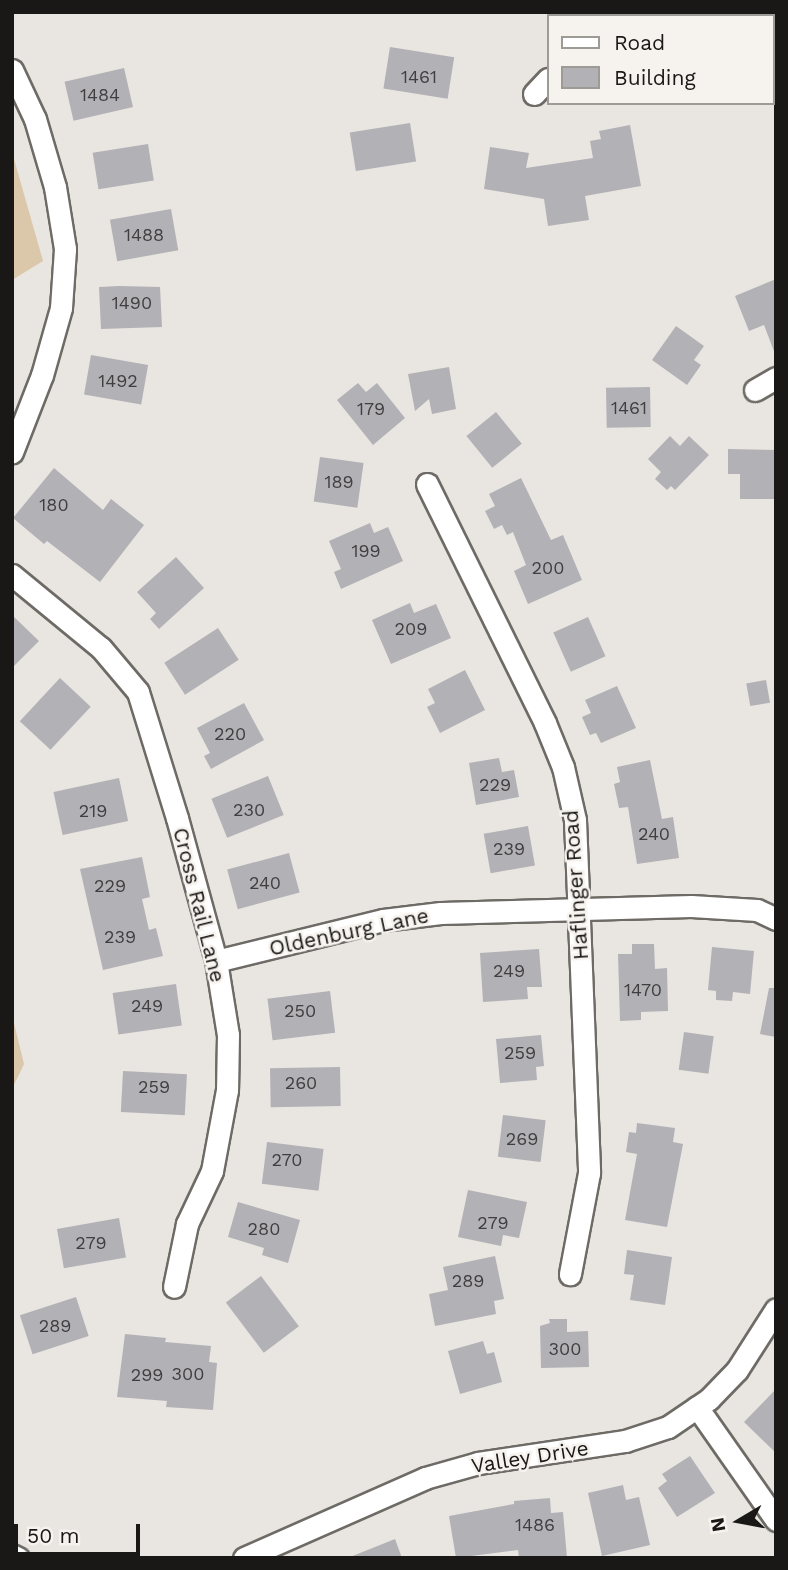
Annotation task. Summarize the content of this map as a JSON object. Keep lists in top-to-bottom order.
{
  "streets": {
    "street": [
      "Haflinger Road",
      "Cross Rail Lane",
      "Oldenburg Lane",
      "Valley Drive"
    ]
  },
  "crossings": [
    ["Haflinger Road", "Oldenburg Lane"],
    ["Cross Rail Lane", "Oldenburg Lane"]
  ],
  "house_numbers": [
    "1461",
    "1484",
    "1488",
    "1490",
    "1492",
    "1461",
    "179",
    "189",
    "180",
    "199",
    "200",
    "209",
    "220",
    "229",
    "230",
    "219",
    "240",
    "239",
    "240",
    "229",
    "239",
    "249",
    "1470",
    "249",
    "250",
    "259",
    "260",
    "259",
    "269",
    "270",
    "279",
    "280",
    "279",
    "289",
    "289",
    "300",
    "300",
    "299",
    "1486"
  ],
  "legend": ["Road", "Building"],
  "scale_bar": "50 m",
  "north": "left"
}
